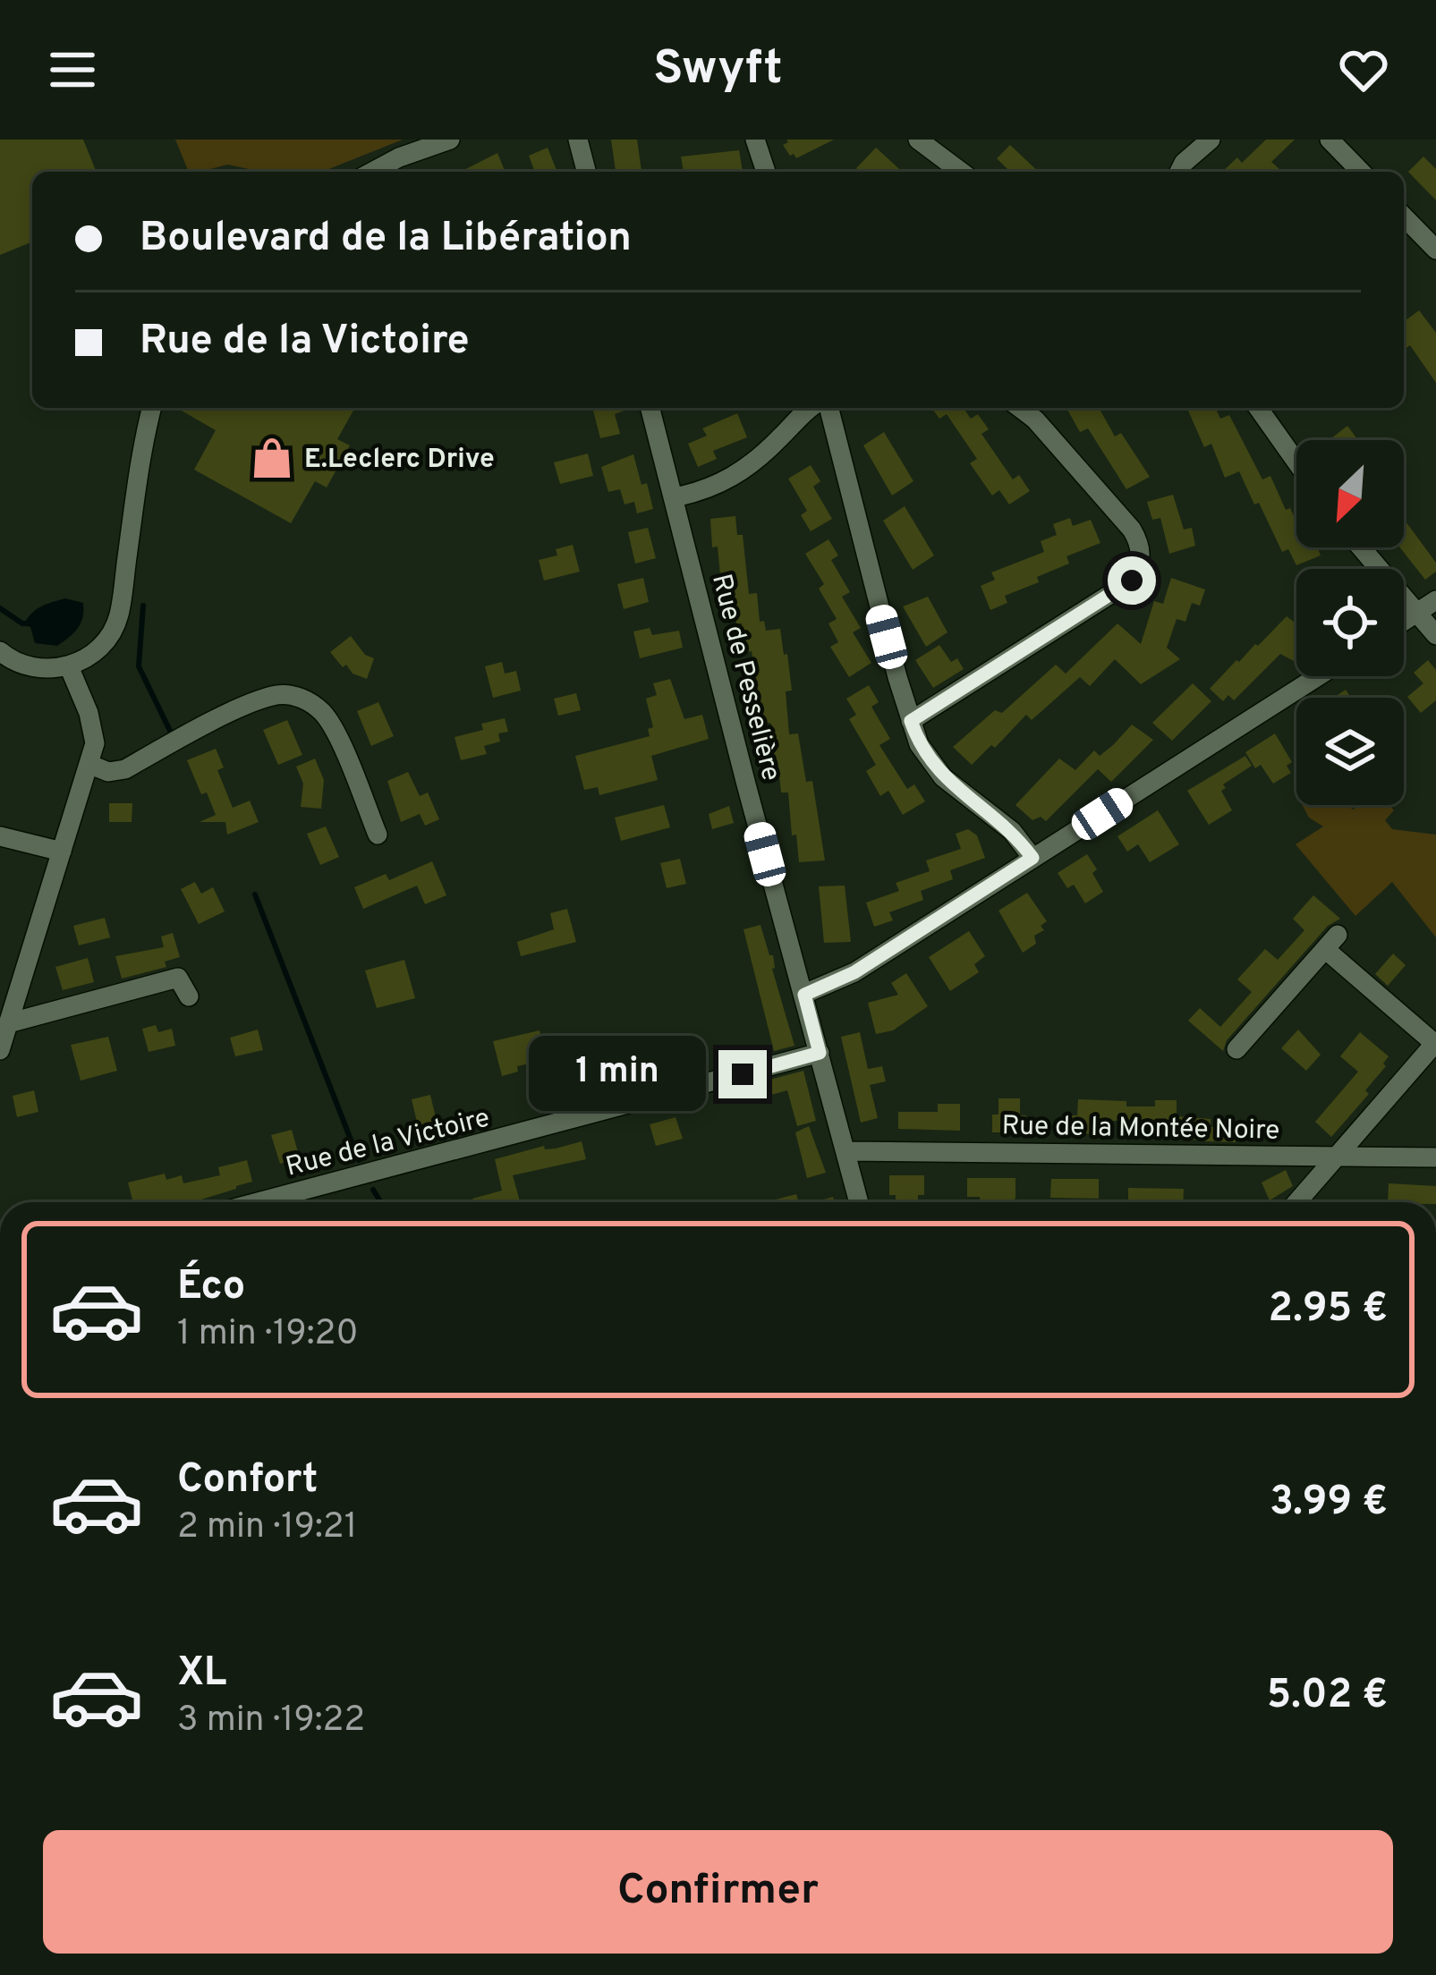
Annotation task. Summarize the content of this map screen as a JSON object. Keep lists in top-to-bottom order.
{
  "streets": {
    "street": ["Rue de Pesselière", "Rue de la Montée Noire", "Rue de la Victoire"]
  },
  "crossings": [
    ["Rue de Pesselière", "Rue de la Montée Noire"],
    ["Rue de Pesselière", "Rue de la Victoire"]
  ],
  "places": {
    "shop": ["E.Leclerc Drive"]
  },
  "north": "bottom left",
  "page": {
    "header": "Swyft",
    "banner": ["Boulevard de la Libération", "Rue de la Victoire"],
    "bubble": "1 min",
    "list": [
      {
        "name": "Éco",
        "note": "1 min · 19:20",
        "value": "2.95 €"
      },
      {
        "name": "Confort",
        "note": "2 min · 19:21",
        "value": "3.99 €"
      },
      {
        "name": "XL",
        "note": "3 min · 19:22",
        "value": "5.02 €"
      }
    ],
    "buttons": "Confirmer"
  }
}
